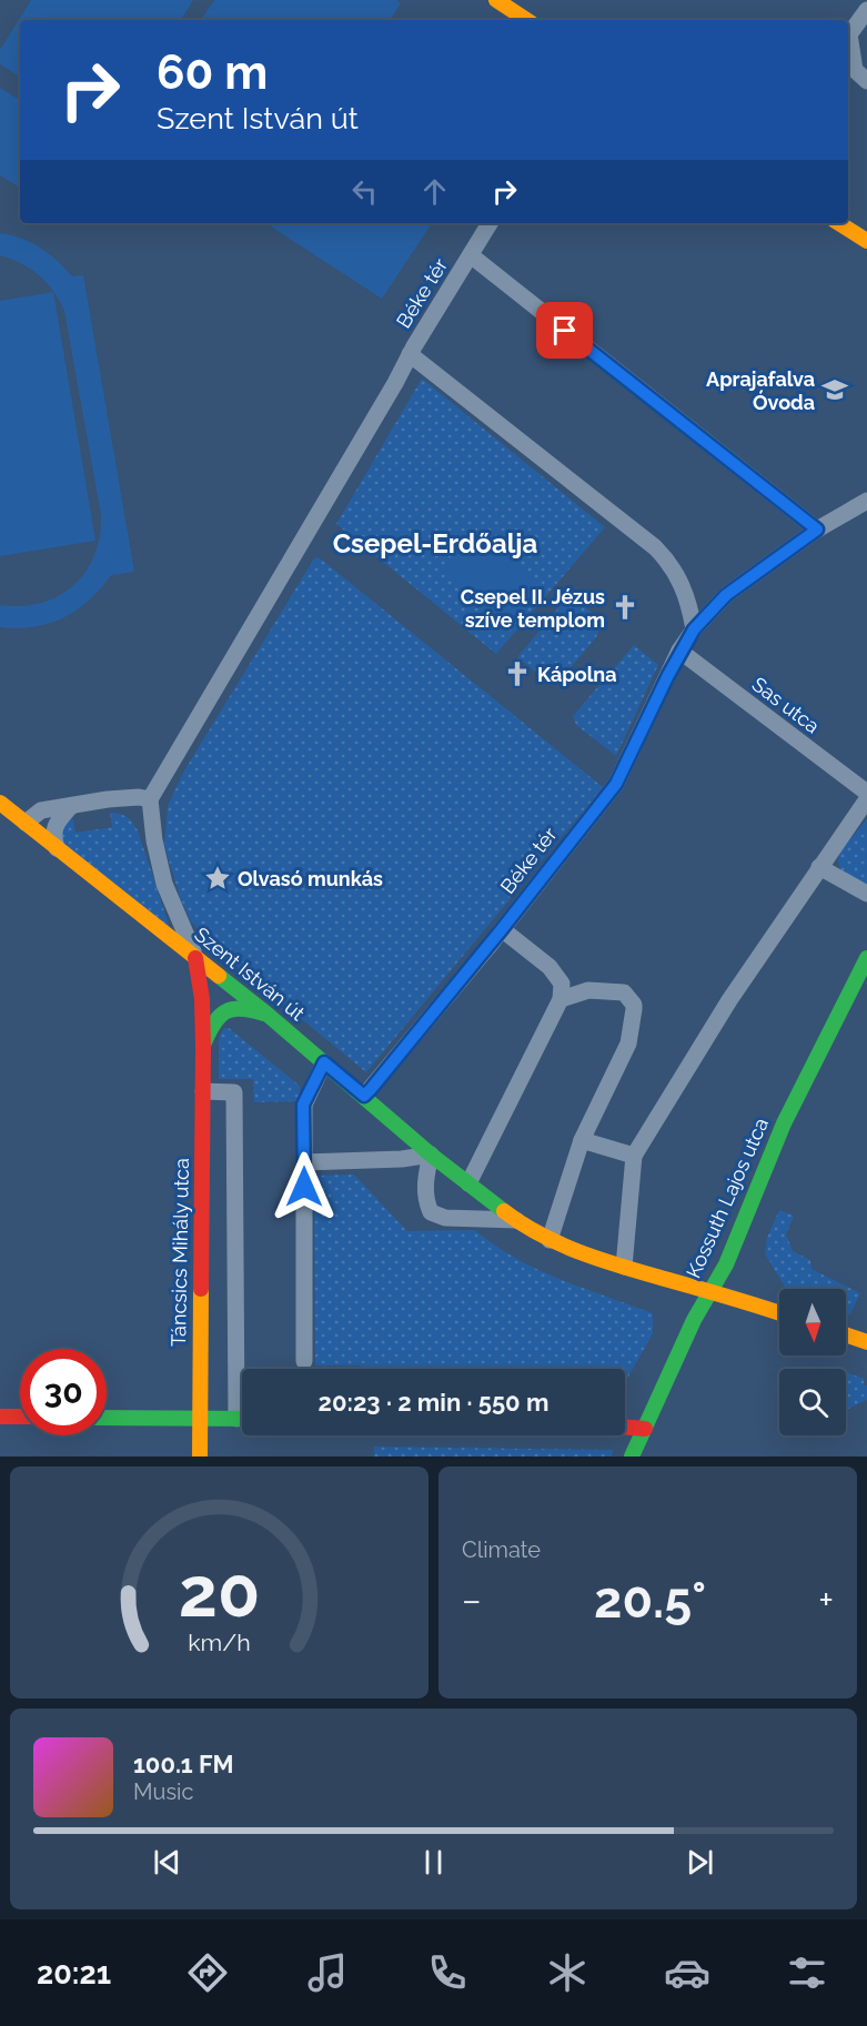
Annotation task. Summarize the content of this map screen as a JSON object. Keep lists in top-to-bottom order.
{
  "streets": {
    "street": [
      "Béke tér",
      "Sas utca",
      "Szent István út",
      "Kossuth Lajos utca",
      "Táncsics Mihály utca"
    ]
  },
  "crossings": [
    ["Béke tér", "Sas utca"],
    ["Béke tér", "Szent István út"],
    ["Szent István út", "Kossuth Lajos utca"],
    ["Szent István út", "Táncsics Mihály utca"]
  ],
  "districts": ["Csepel-Erdőalja"],
  "places": {
    "school or university": ["Aprajafalva Óvoda"],
    "church": ["Csepel II. Jézus szíve templom", "Kápolna"],
    "place": ["Olvasó munkás"]
  },
  "north": "bottom",
  "page": {
    "turn": ["60 m", "Szent István út"],
    "limit": "30",
    "trip": "20:23 · 2 min · 550 m",
    "tile": "Climate",
    "heat": ["−", "20.5°", "+"],
    "song": ["100.1 FM", "Music"],
    "tabs": "20:21",
    "gauge": ["20", "km/h"]
  }
}
